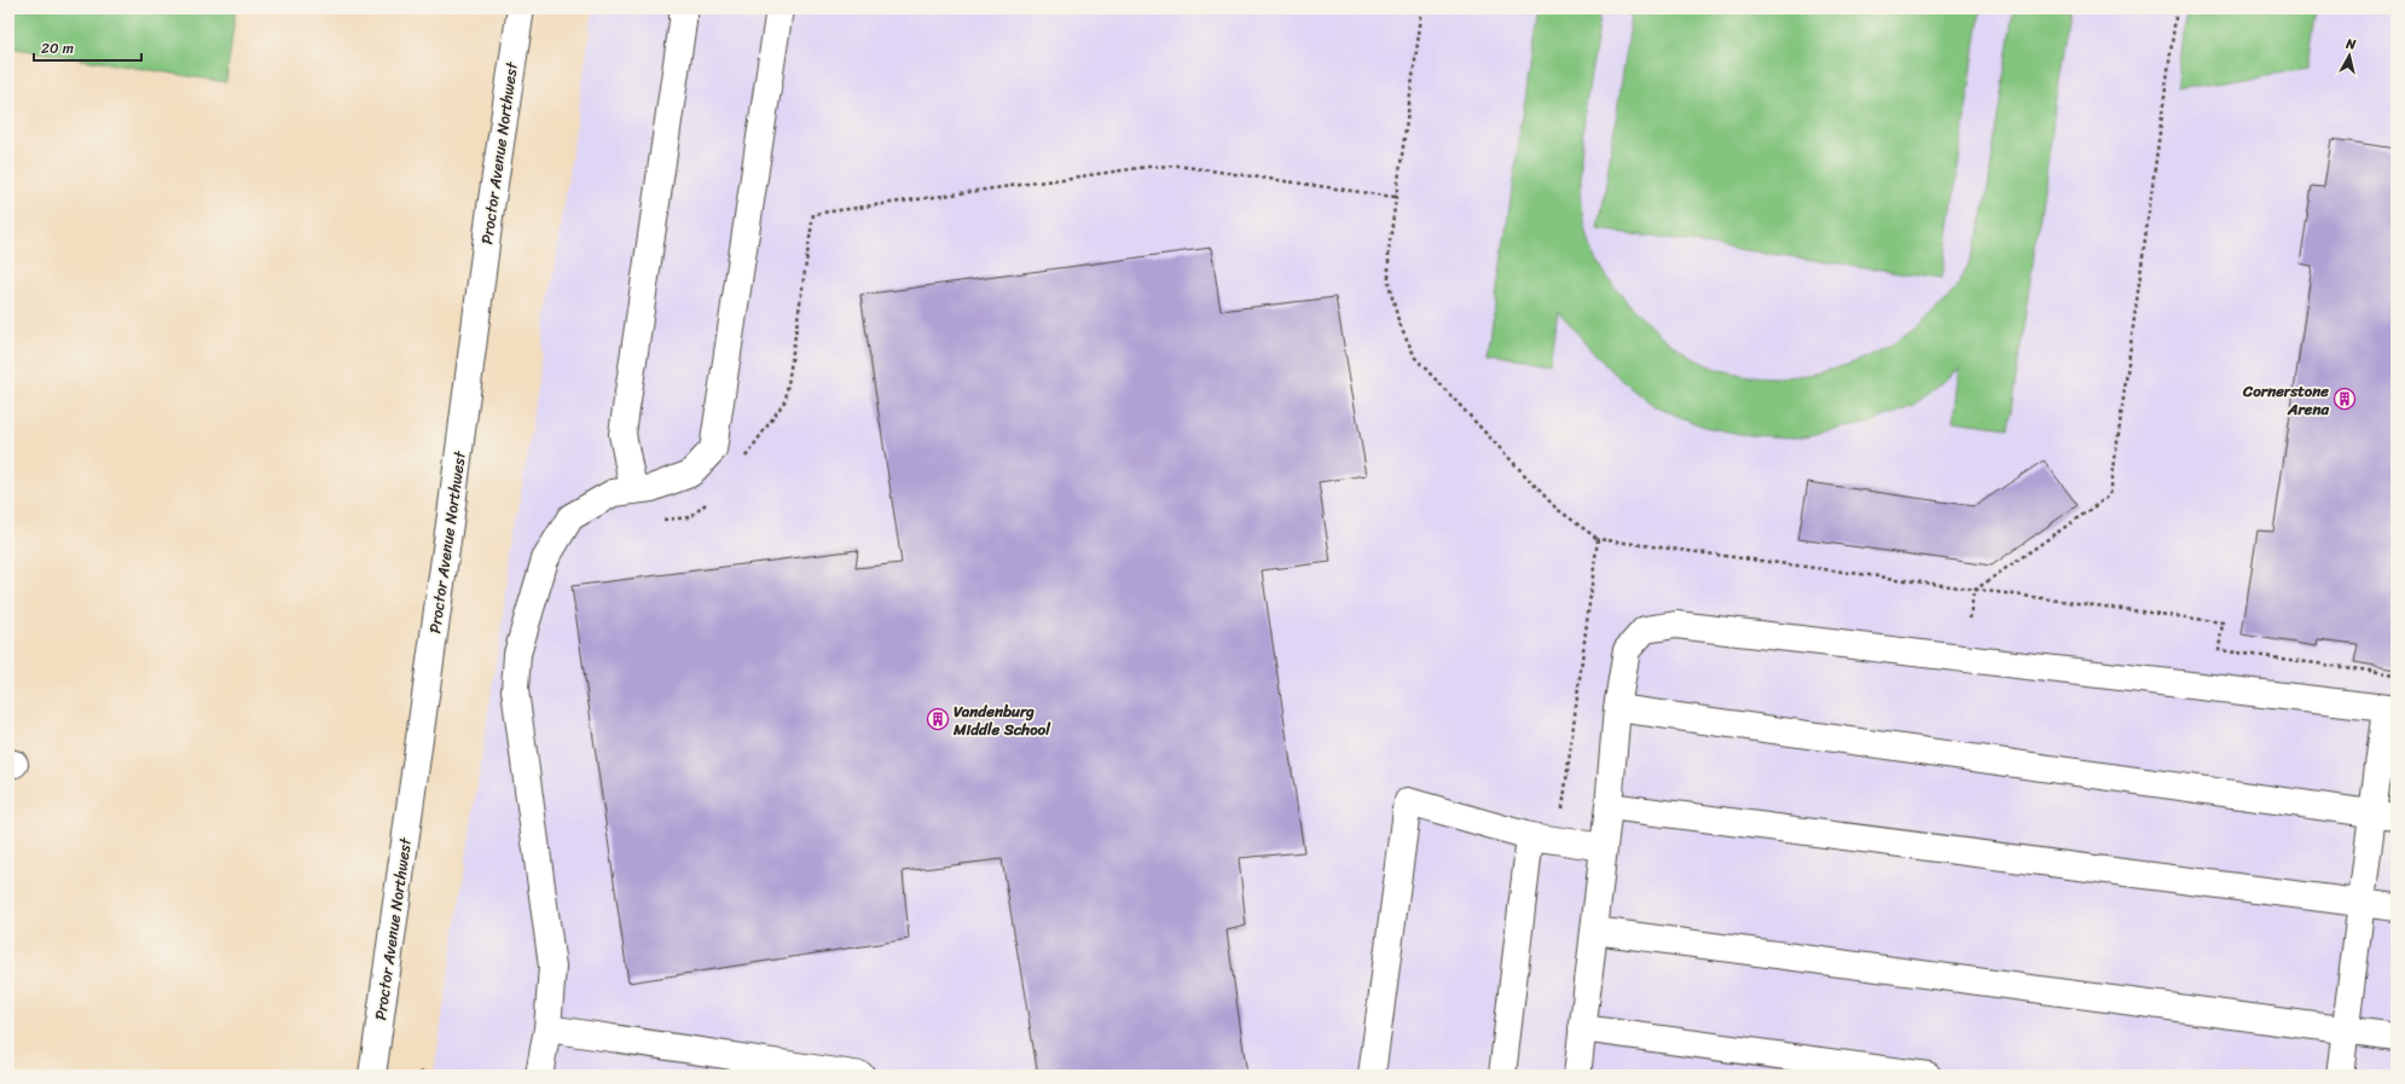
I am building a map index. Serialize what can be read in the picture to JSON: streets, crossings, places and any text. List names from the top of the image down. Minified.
{"streets":{"street":["Proctor Avenue Northwest"]},"places":{"building":["Cornerstone Arena","Vandenburg Middle School"]},"scale_bar":"20 m","north":"top"}
